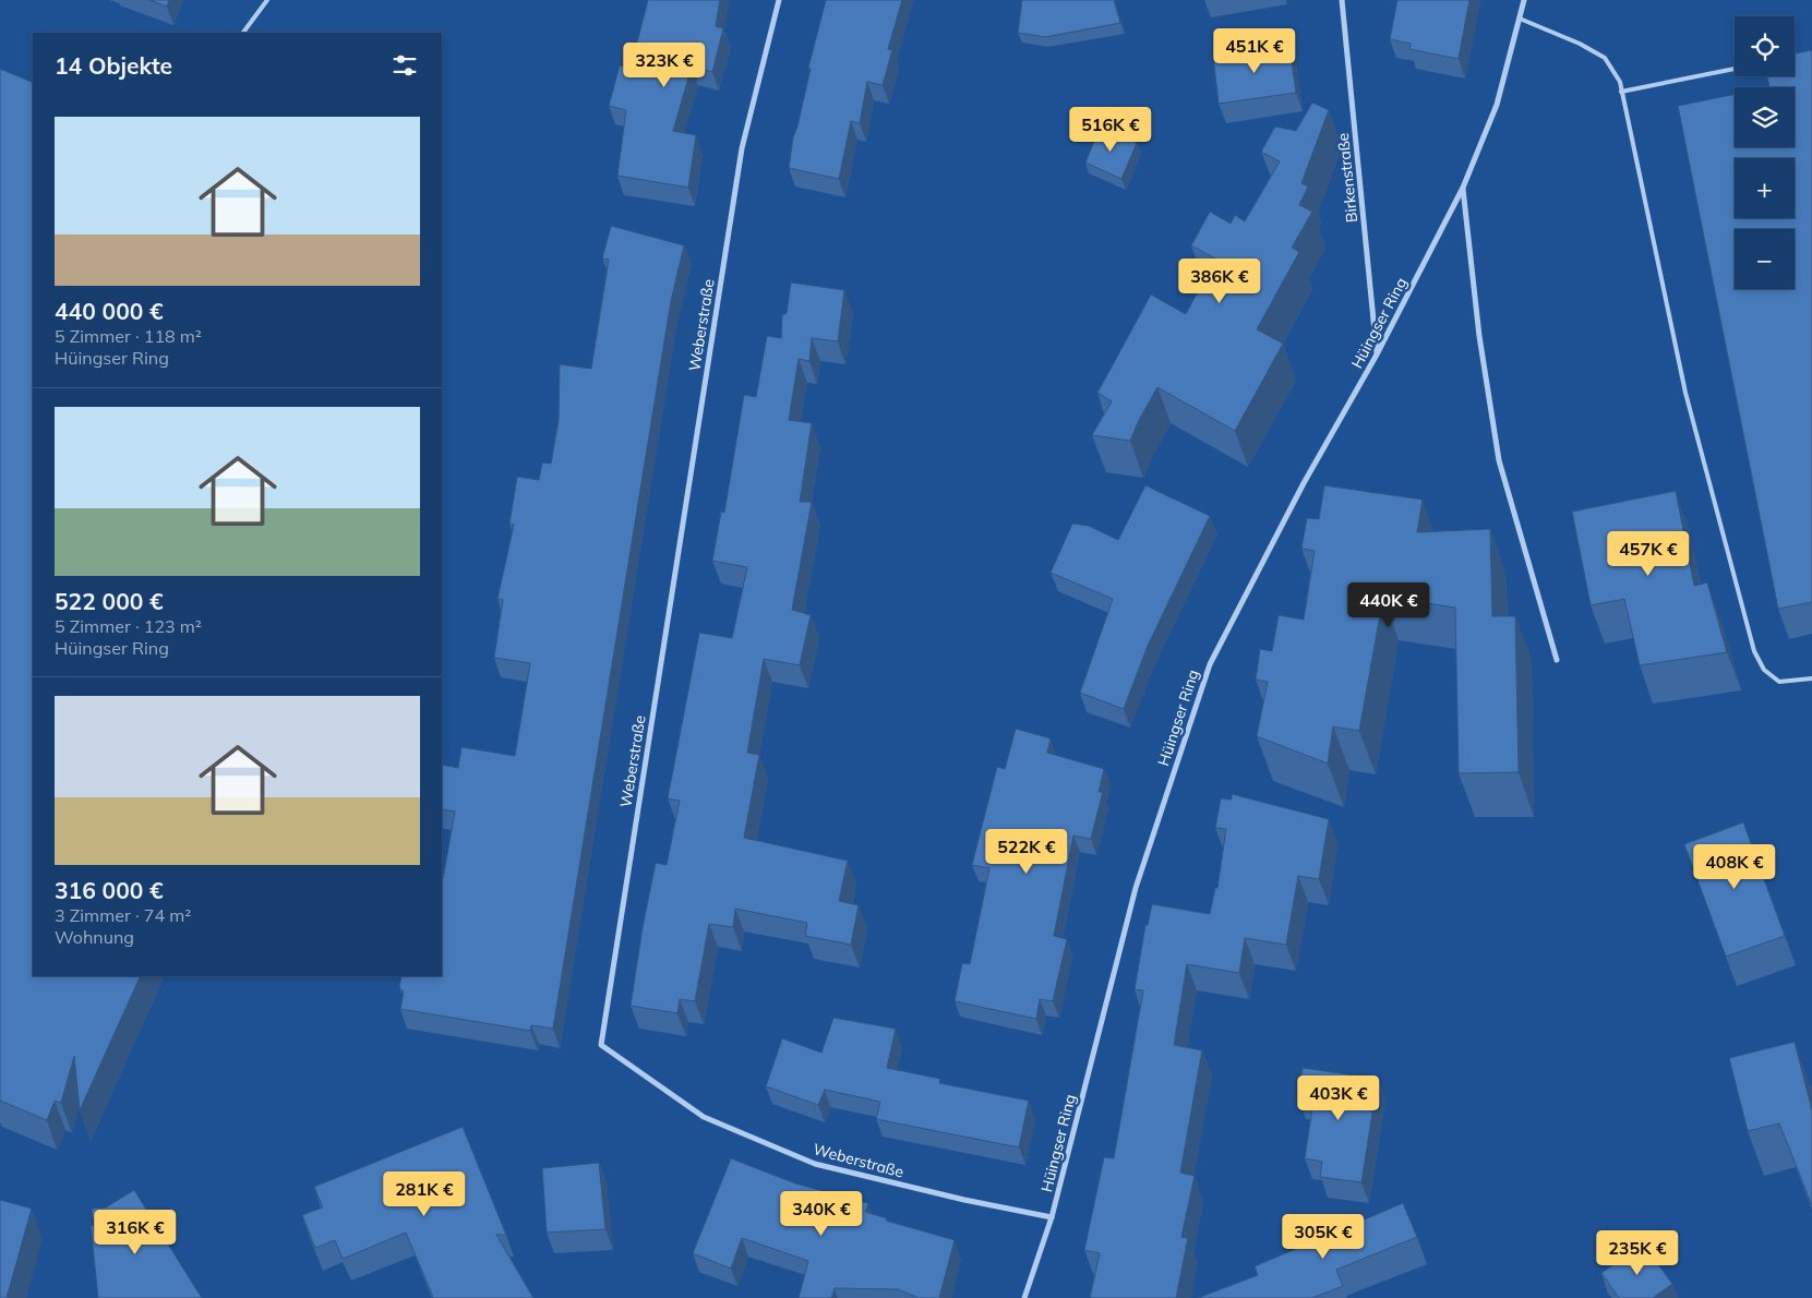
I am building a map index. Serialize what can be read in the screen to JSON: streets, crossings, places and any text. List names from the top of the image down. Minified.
{"streets":{"street":["Birkenstraße","Hüingser Ring","Weberstraße"]},"crossings":[["Birkenstraße","Hüingser Ring"],["Hüingser Ring","Weberstraße"]],"page":{"map_buttons":["+","−"],"price":["451K €","323K €","516K €","386K €","457K €","440K €","522K €","408K €","403K €","281K €","340K €","316K €","305K €","235K €"],"heading":"14 Objekte","list":[{"name":"440 000 €","note":"5 Zimmer · 118 m² · Hüingser Ring"},{"name":"522 000 €","note":"5 Zimmer · 123 m² · Hüingser Ring"},{"name":"316 000 €","note":"3 Zimmer · 74 m² · Wohnung"}]}}
